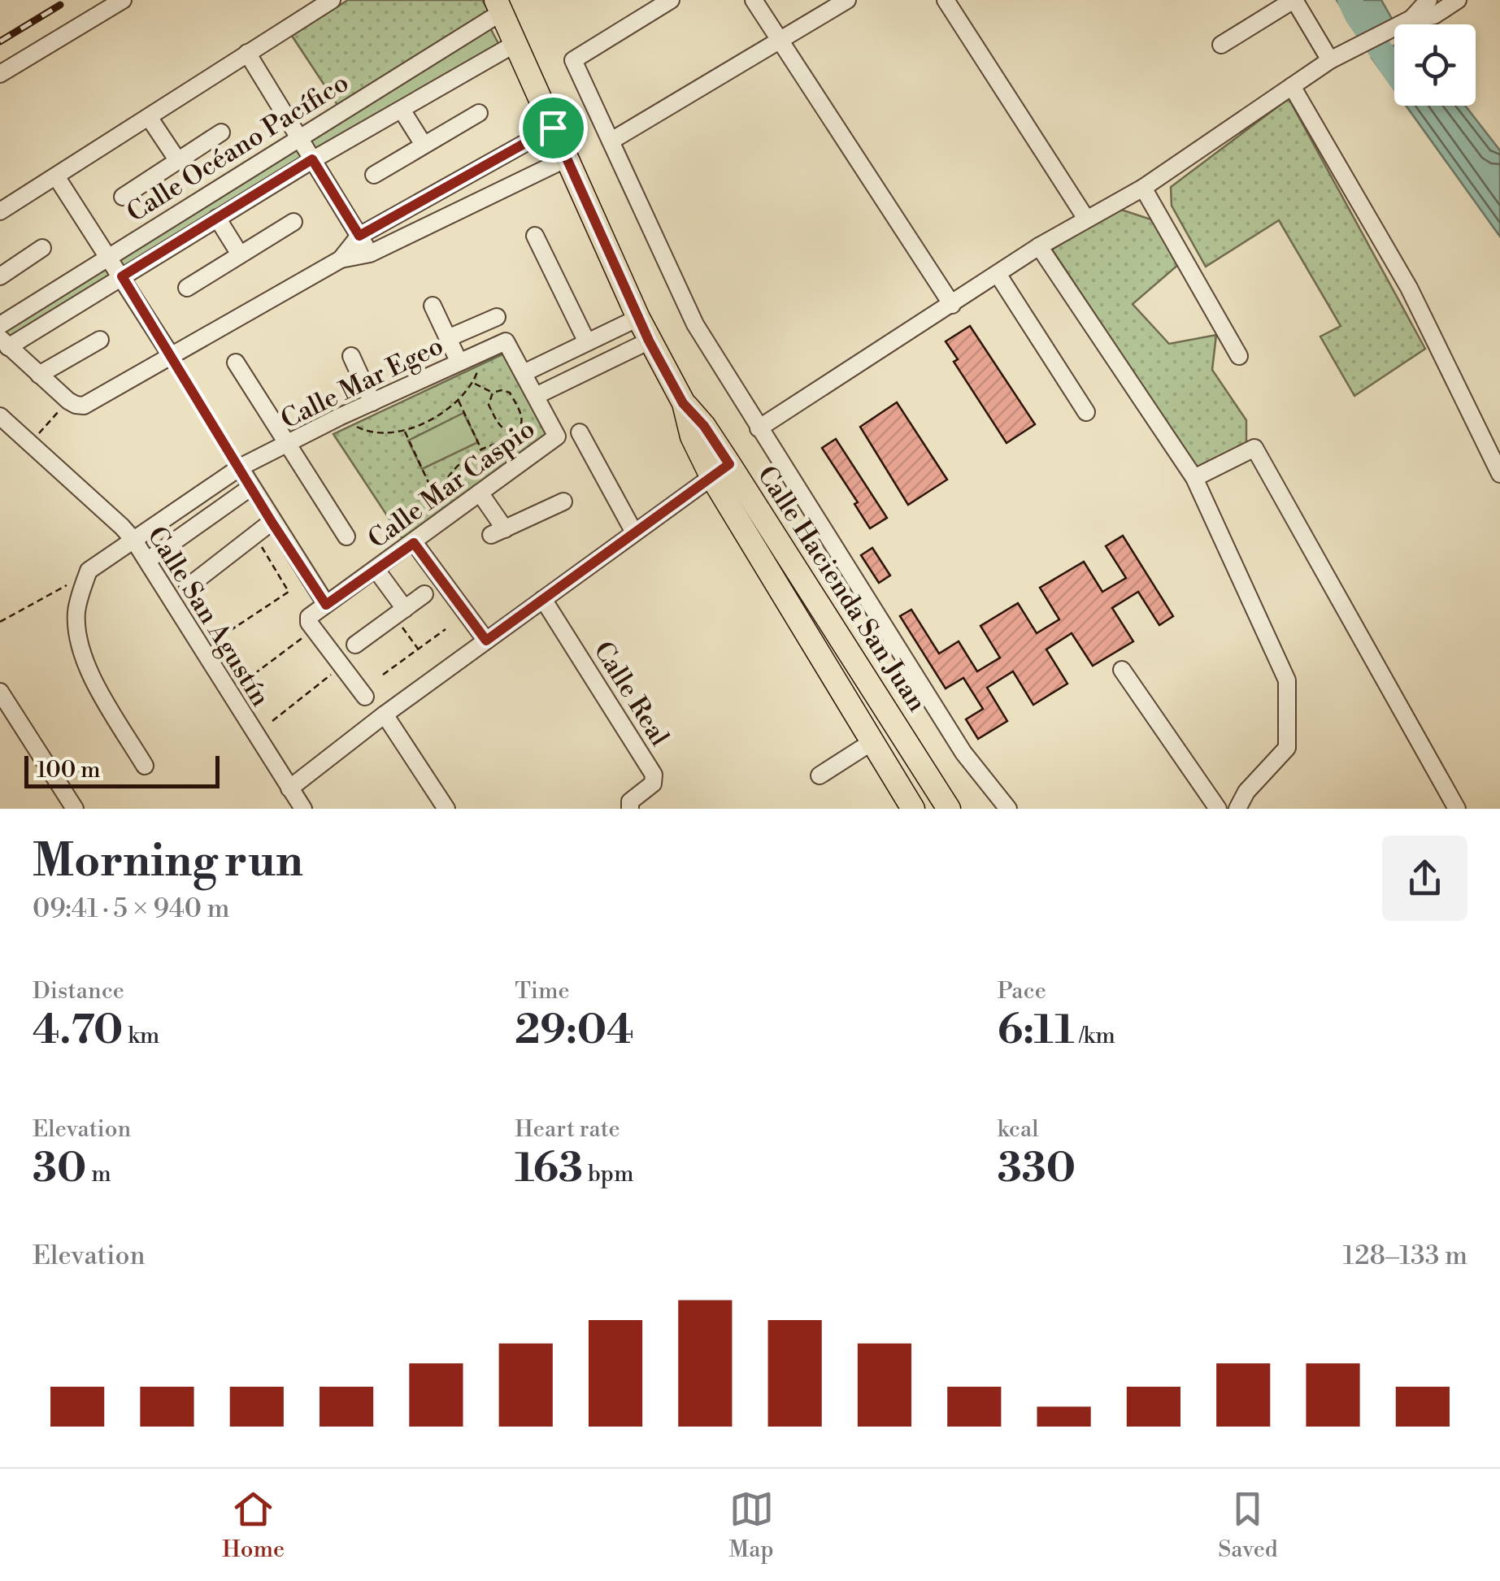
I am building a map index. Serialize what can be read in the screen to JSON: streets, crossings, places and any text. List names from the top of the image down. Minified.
{"streets":{"main road":["Calle Hacienda San Juan"],"street":["Calle Océano Pacífico","Calle Mar Egeo","Calle Mar Caspio","Calle San Agustín","Calle Real"]},"crossings":[["Calle Océano Pacífico","Calle Hacienda San Juan"],["Calle Mar Egeo","Calle Mar Caspio"],["Calle Mar Egeo","Calle San Agustín"]],"scale_bar":"100 m","page":{"scale":"100 m","heading":["Morning run","09:41 · 5 × 940 m"],"stats":[["Distance","4.70 km"],["Time","29:04"],["Pace","6:11 /km"],["Elevation","30 m"],["Heart rate","163 bpm"],["kcal","330"]],"chart":["Elevation","128–133 m"],"tabs":["Home","Map","Saved"]}}
